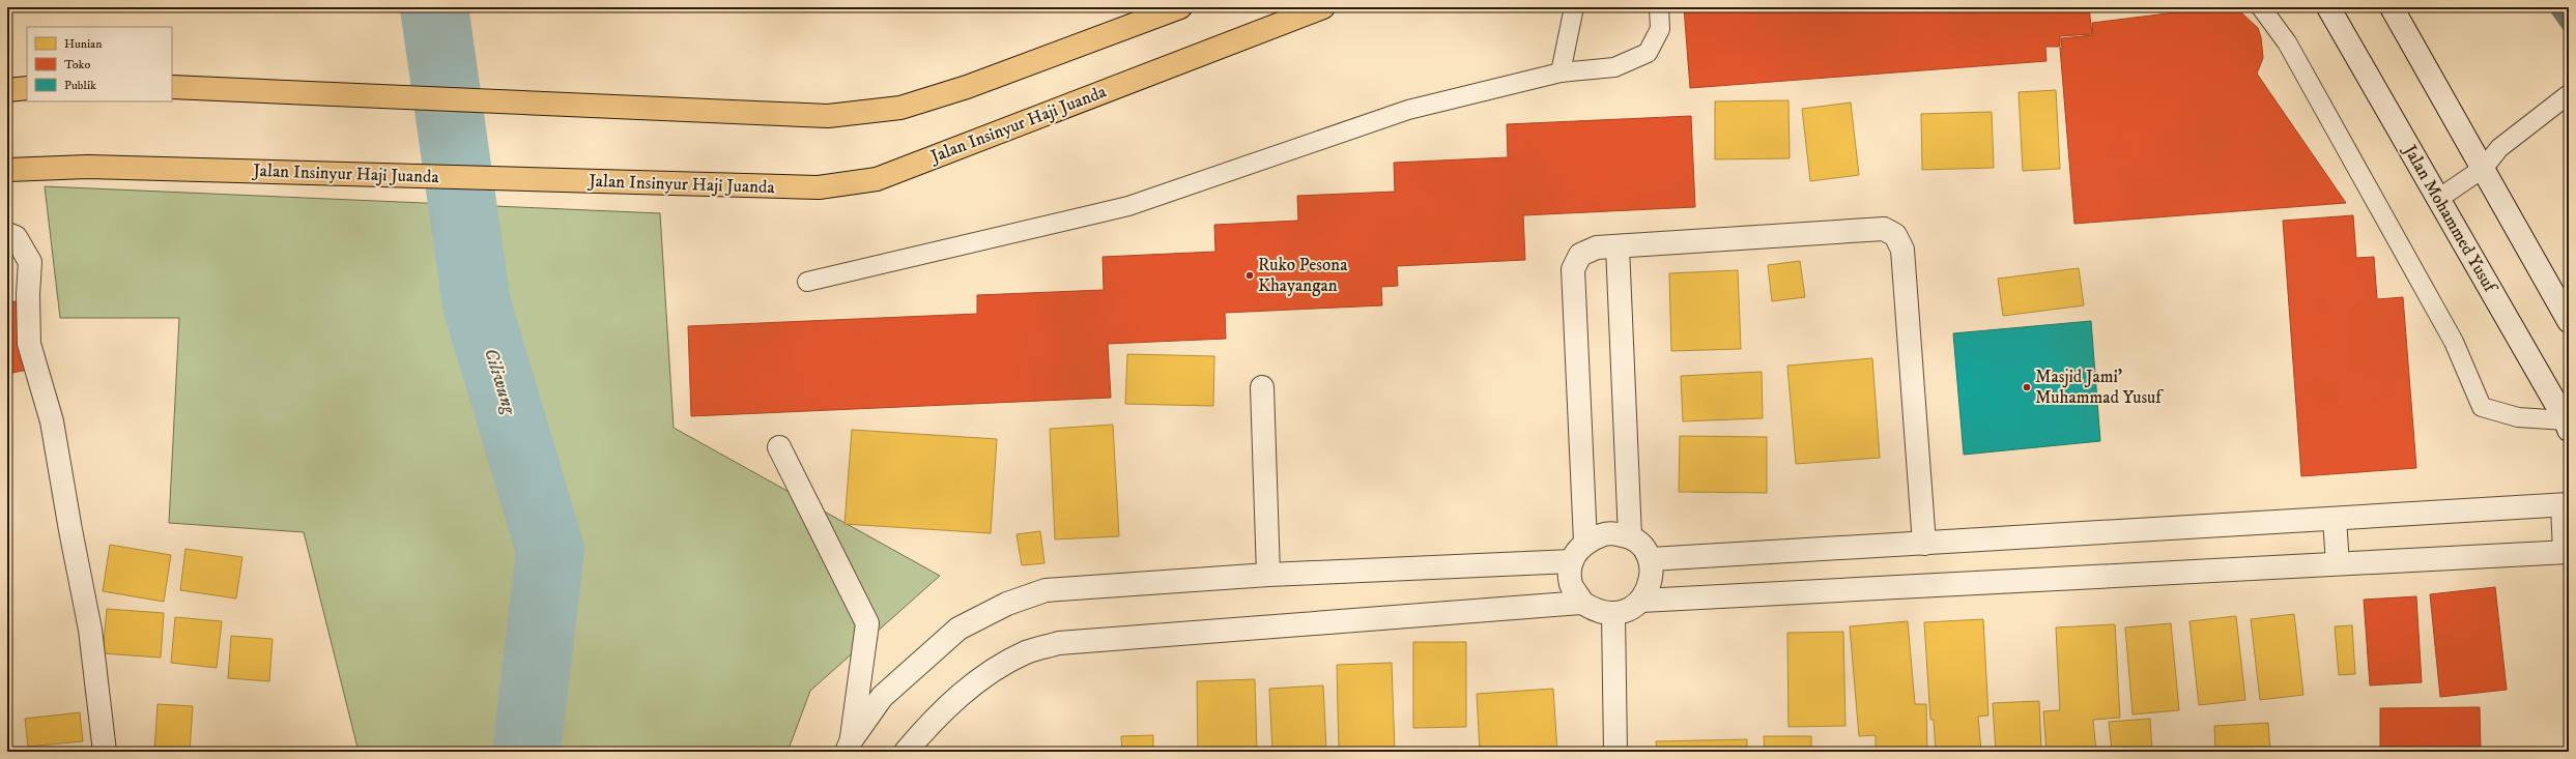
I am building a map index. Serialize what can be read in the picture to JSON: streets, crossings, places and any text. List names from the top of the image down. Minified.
{"streets":{"highway":["Jalan Insinyur Haji Juanda"],"street":["Jalan Mohammed Yusuf"]},"water":["Ciliwung"],"places":["Ruko Pesona Khayangan","Masjid Jami' Muhammad Yusuf"],"legend":["Hunian","Toko","Publik"]}
